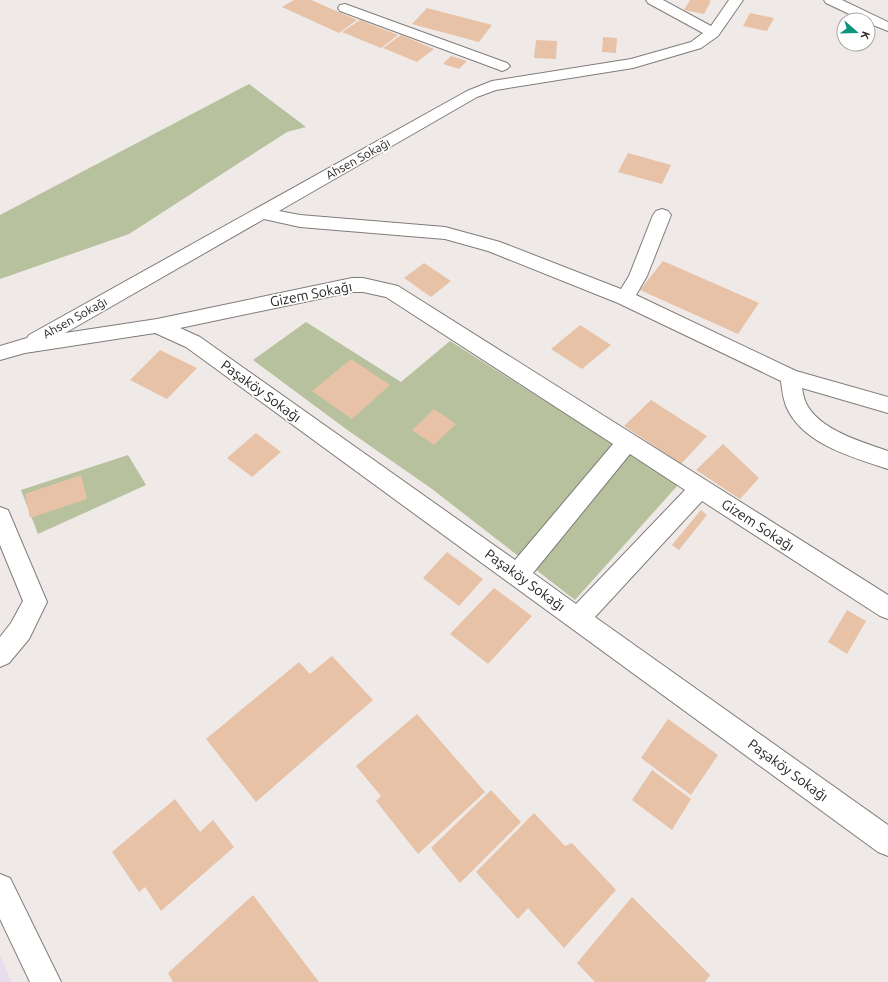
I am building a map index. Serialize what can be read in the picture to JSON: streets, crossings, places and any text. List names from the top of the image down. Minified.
{"streets":{"street":["Ahsen Sokağı","Gizem Sokağı","Paşaköy Sokağı"]},"crossings":[["Ahsen Sokağı","Gizem Sokağı"],["Gizem Sokağı","Paşaköy Sokağı"]],"north":"right"}
